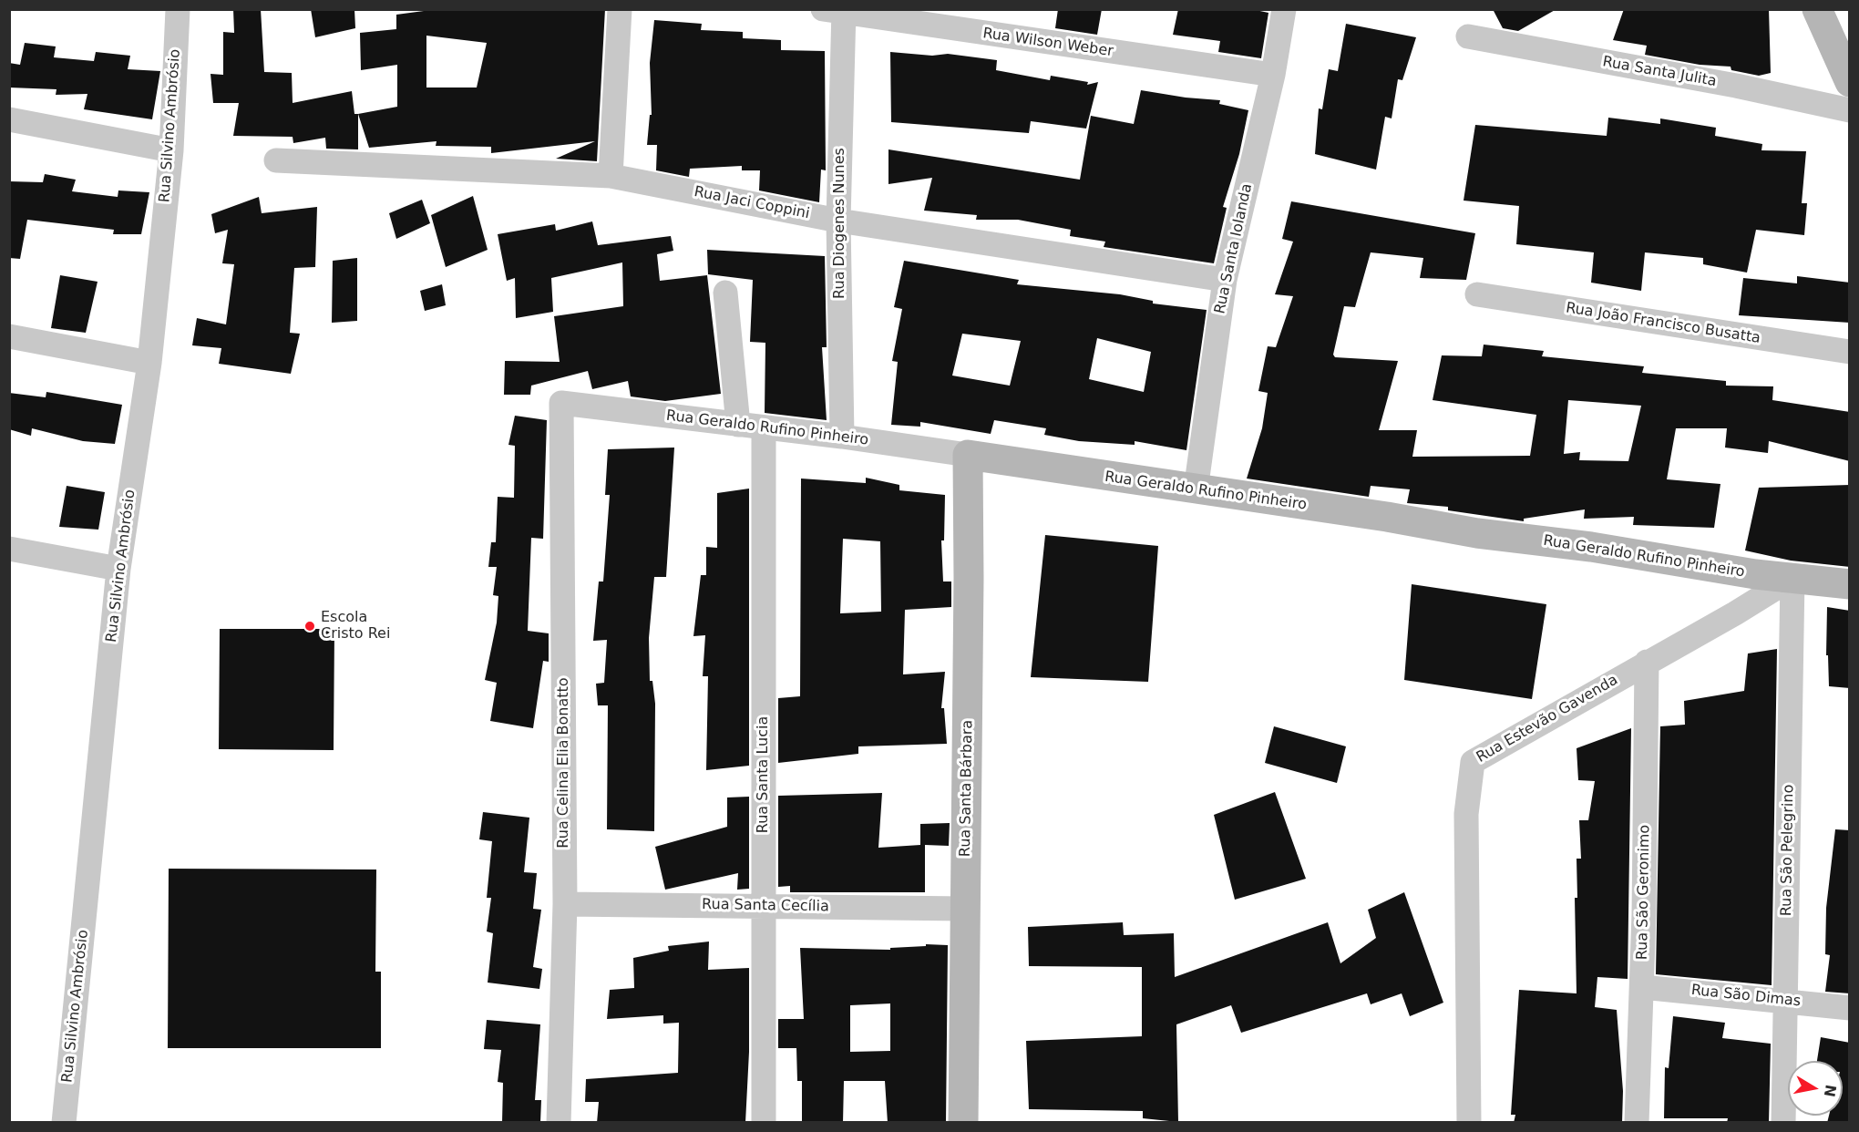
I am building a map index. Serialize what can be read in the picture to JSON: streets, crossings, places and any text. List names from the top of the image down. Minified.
{"streets":{"street":["Rua Wilson Weber","Rua Santa Julita","Rua Silvino Ambrósio","Rua Jaci Coppini","Rua Diogenes Nunes","Rua Santa Iolanda","Rua João Francisco Busatta","Rua Geraldo Rufino Pinheiro","Rua Estevão Gavenda","Rua Celina Elia Bonatto","Rua Santa Lucia","Rua Santa Bárbara","Rua São Pelegrino","Rua São Geronimo","Rua Santa Cecília","Rua São Dimas"]},"crossings":[["Rua Wilson Weber","Rua Diogenes Nunes"],["Rua Wilson Weber","Rua Santa Iolanda"],["Rua Jaci Coppini","Rua Diogenes Nunes"],["Rua Jaci Coppini","Rua Santa Iolanda"],["Rua Diogenes Nunes","Rua Geraldo Rufino Pinheiro"],["Rua Santa Iolanda","Rua Geraldo Rufino Pinheiro"],["Rua Geraldo Rufino Pinheiro","Rua Estevão Gavenda"],["Rua Geraldo Rufino Pinheiro","Rua Celina Elia Bonatto"],["Rua Geraldo Rufino Pinheiro","Rua Santa Lucia"],["Rua Geraldo Rufino Pinheiro","Rua Santa Bárbara"],["Rua Geraldo Rufino Pinheiro","Rua São Pelegrino"],["Rua Estevão Gavenda","Rua São Pelegrino"],["Rua Estevão Gavenda","Rua São Geronimo"],["Rua Celina Elia Bonatto","Rua Santa Cecília"],["Rua Santa Lucia","Rua Santa Cecília"],["Rua Santa Bárbara","Rua Santa Cecília"],["Rua São Pelegrino","Rua São Dimas"],["Rua São Geronimo","Rua São Dimas"]],"places":["Escola Cristo Rei"],"north":"right"}
